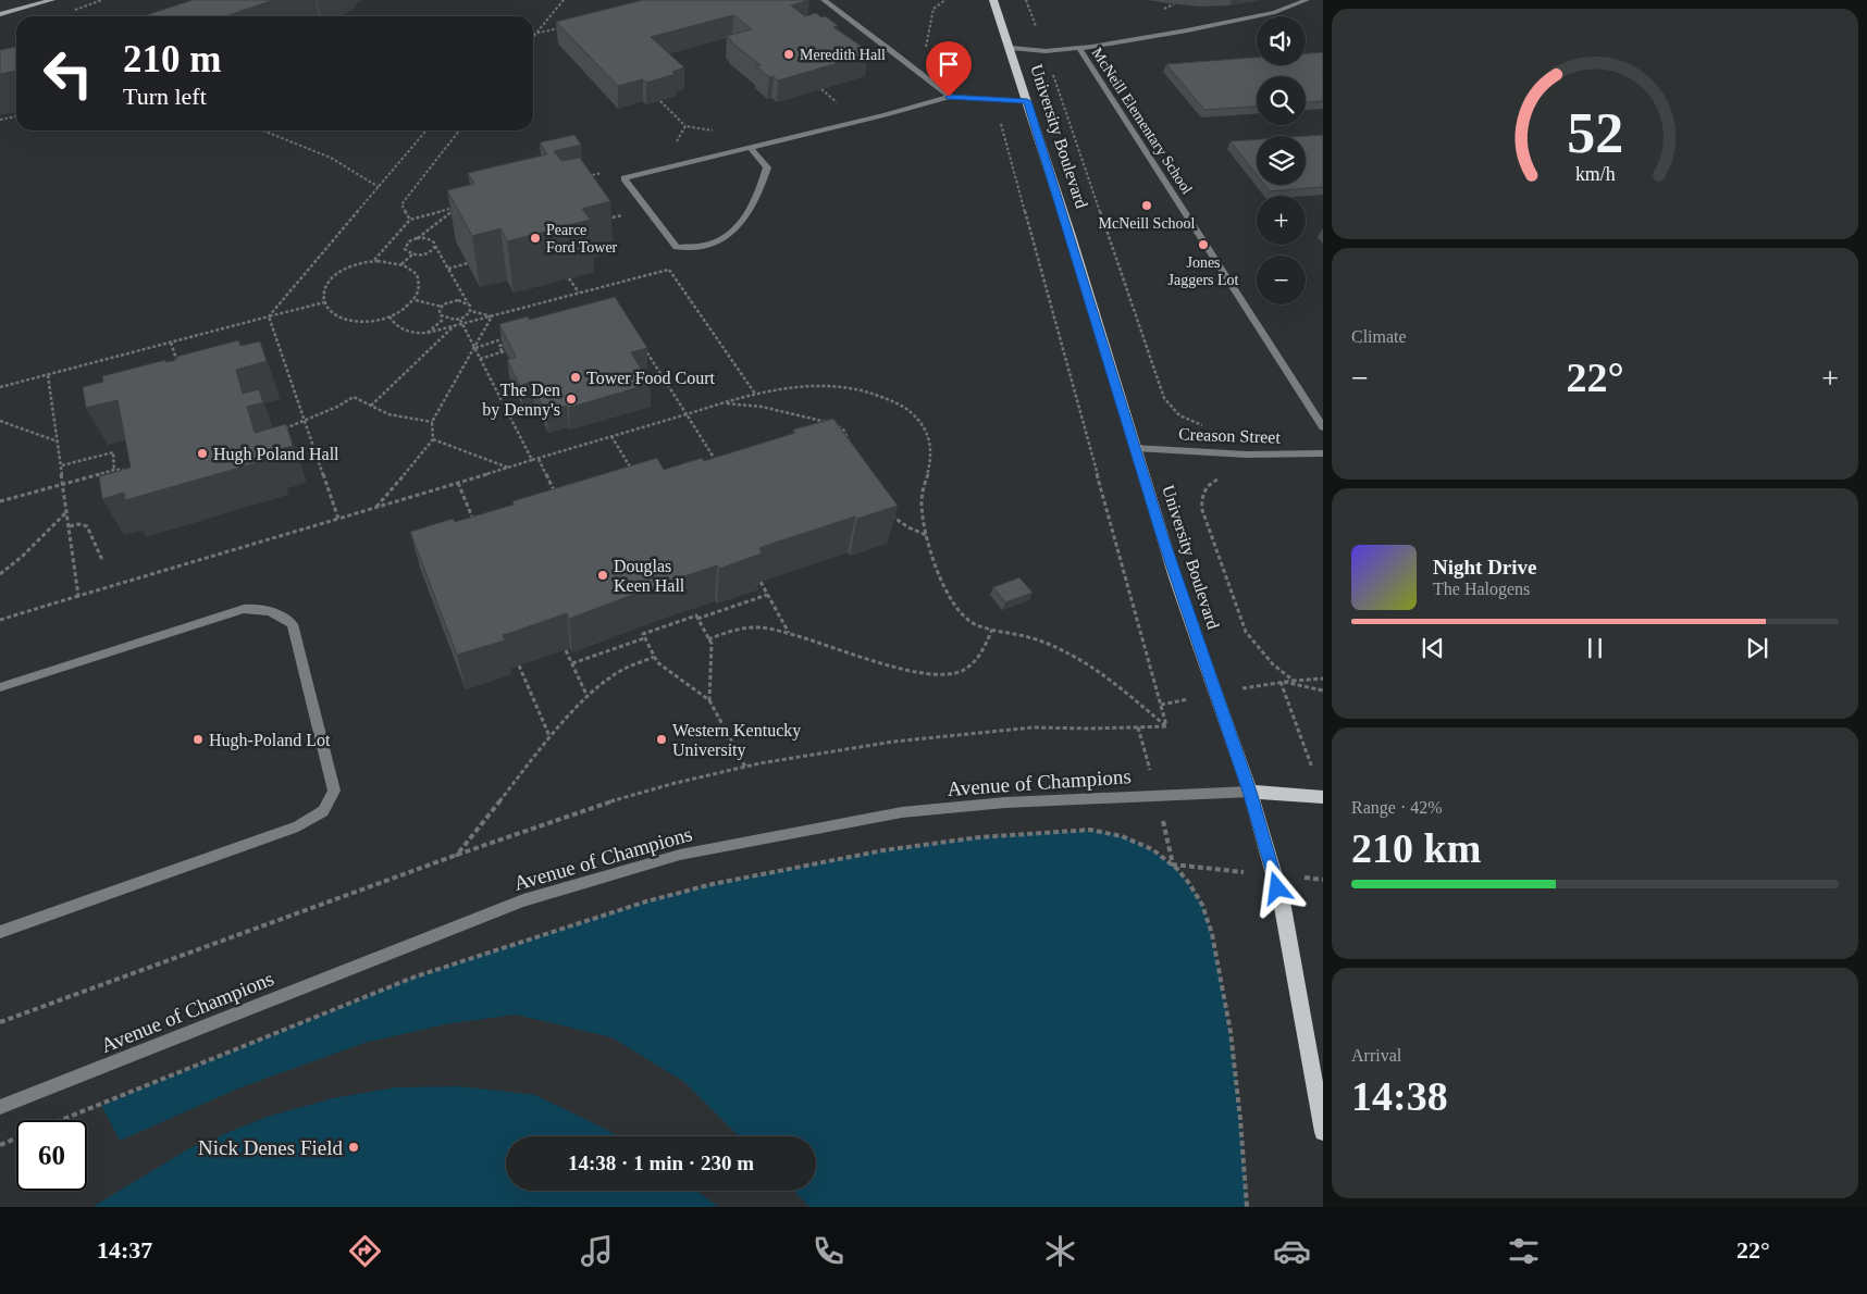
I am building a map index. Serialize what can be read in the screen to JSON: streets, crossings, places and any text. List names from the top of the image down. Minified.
{"streets":{"main road":["University Boulevard"],"street":["McNeill Elementary School","Creason Street","Avenue of Champions"]},"crossings":[["University Boulevard","Creason Street"],["University Boulevard","Avenue of Champions"]],"places":["Meredith Hall","McNeill School","Pearce Ford Tower","Jones Jaggers Lot","Tower Food Court","The Den by Denny's","Hugh Poland Hall","Douglas Keen Hall","Hugh-Poland Lot","Western Kentucky University","Nick Denes Field"],"page":{"map_buttons":["+","−"],"turn":["210 m","Turn left"],"tile":["Climate",["Range · 42%","210 km"],["Arrival","14:38"]],"heat":["−","22°","+"],"song":["Night Drive","The Halogens"],"limit":"60","trip":"14:38 · 1 min · 230 m","tabs":["14:37","22°"],"gauge":["52","km/h"]}}
